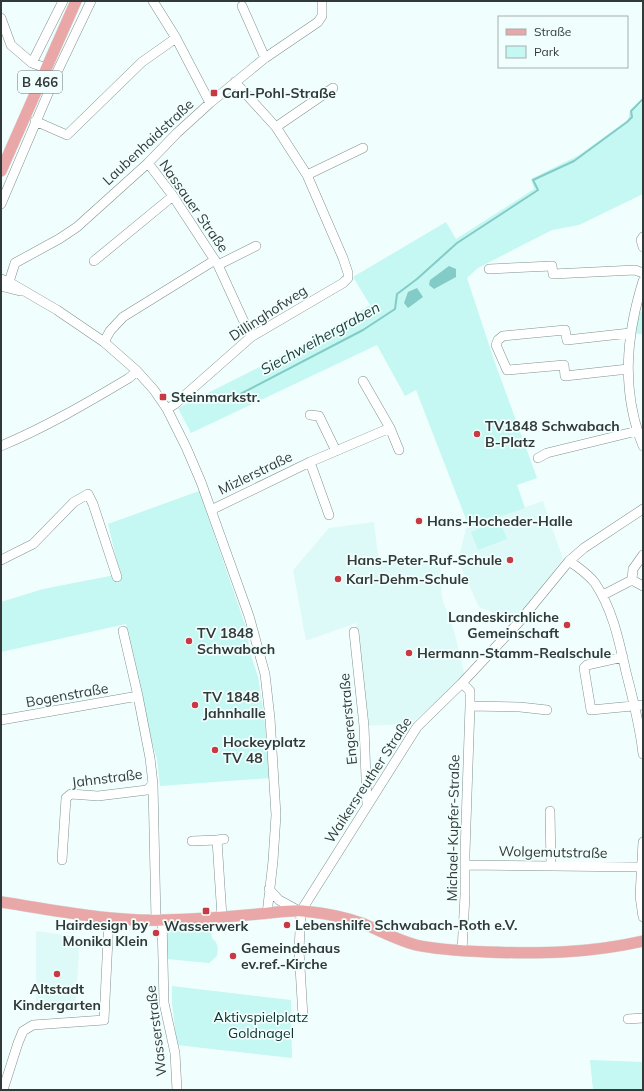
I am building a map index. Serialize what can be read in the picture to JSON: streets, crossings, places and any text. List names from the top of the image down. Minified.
{"streets":{"main road":["B 466"],"street":["Laubenhaidstraße","Nassauer Straße","Dillinghofweg","Mizlerstraße","Bogenstraße","Engererstraße","Jahnstraße","Waikersreuther Straße","Michael-Kupfer-Straße","Wolgemutstraße","Wasserstraße"]},"crossings":[["Laubenhaidstraße","Nassauer Straße"],["Nassauer Straße","Dillinghofweg"],["Bogenstraße","Jahnstraße"],["Engererstraße","Waikersreuther Straße"],["Jahnstraße","Wasserstraße"],["Waikersreuther Straße","Michael-Kupfer-Straße"],["Michael-Kupfer-Straße","Wolgemutstraße"]],"water":["Siechweihergraben"],"parks":["Aktivspielplatz Goldnagel"],"places":{"transit":["Carl-Pohl-Straße","Steinmarkstr.","Wasserwerk"],"other":["TV1848 Schwabach B-Platz","Hans-Hocheder-Halle","Hans-Peter-Ruf-Schule","Karl-Dehm-Schule","Landeskirchliche Gemeinschaft","TV 1848 Schwabach","Hermann-Stamm-Realschule","TV 1848 Jahnhalle","Hockeyplatz TV 48","Lebenshilfe Schwabach-Roth e.V.","Hairdesign by Monika Klein","Gemeindehaus ev.ref.-Kirche","Altstadt Kindergarten"]},"legend":["Straße","Park"]}
